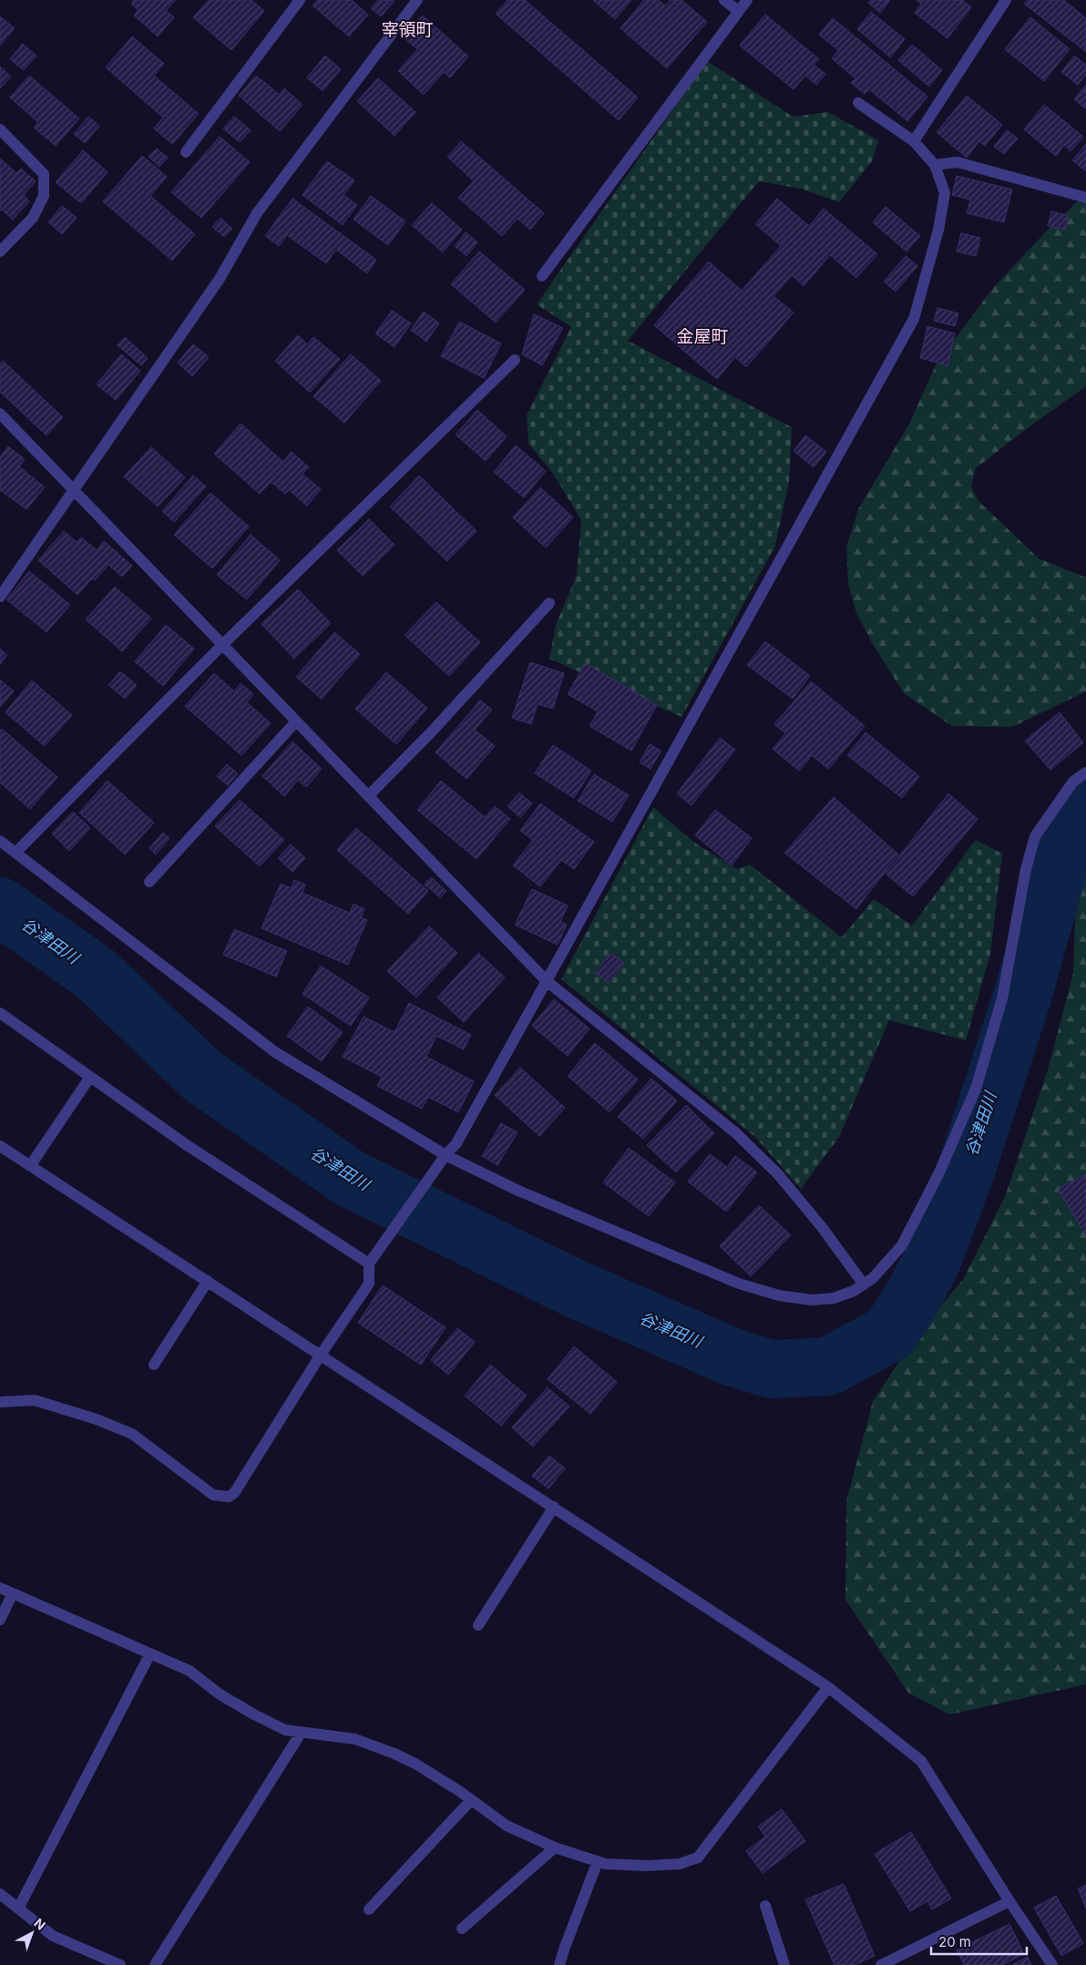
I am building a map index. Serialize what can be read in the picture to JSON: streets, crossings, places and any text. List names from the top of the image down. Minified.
{"districts":["宰領町","金屋町"],"water":["谷津田川"],"scale_bar":"20 m","north":"top right"}
